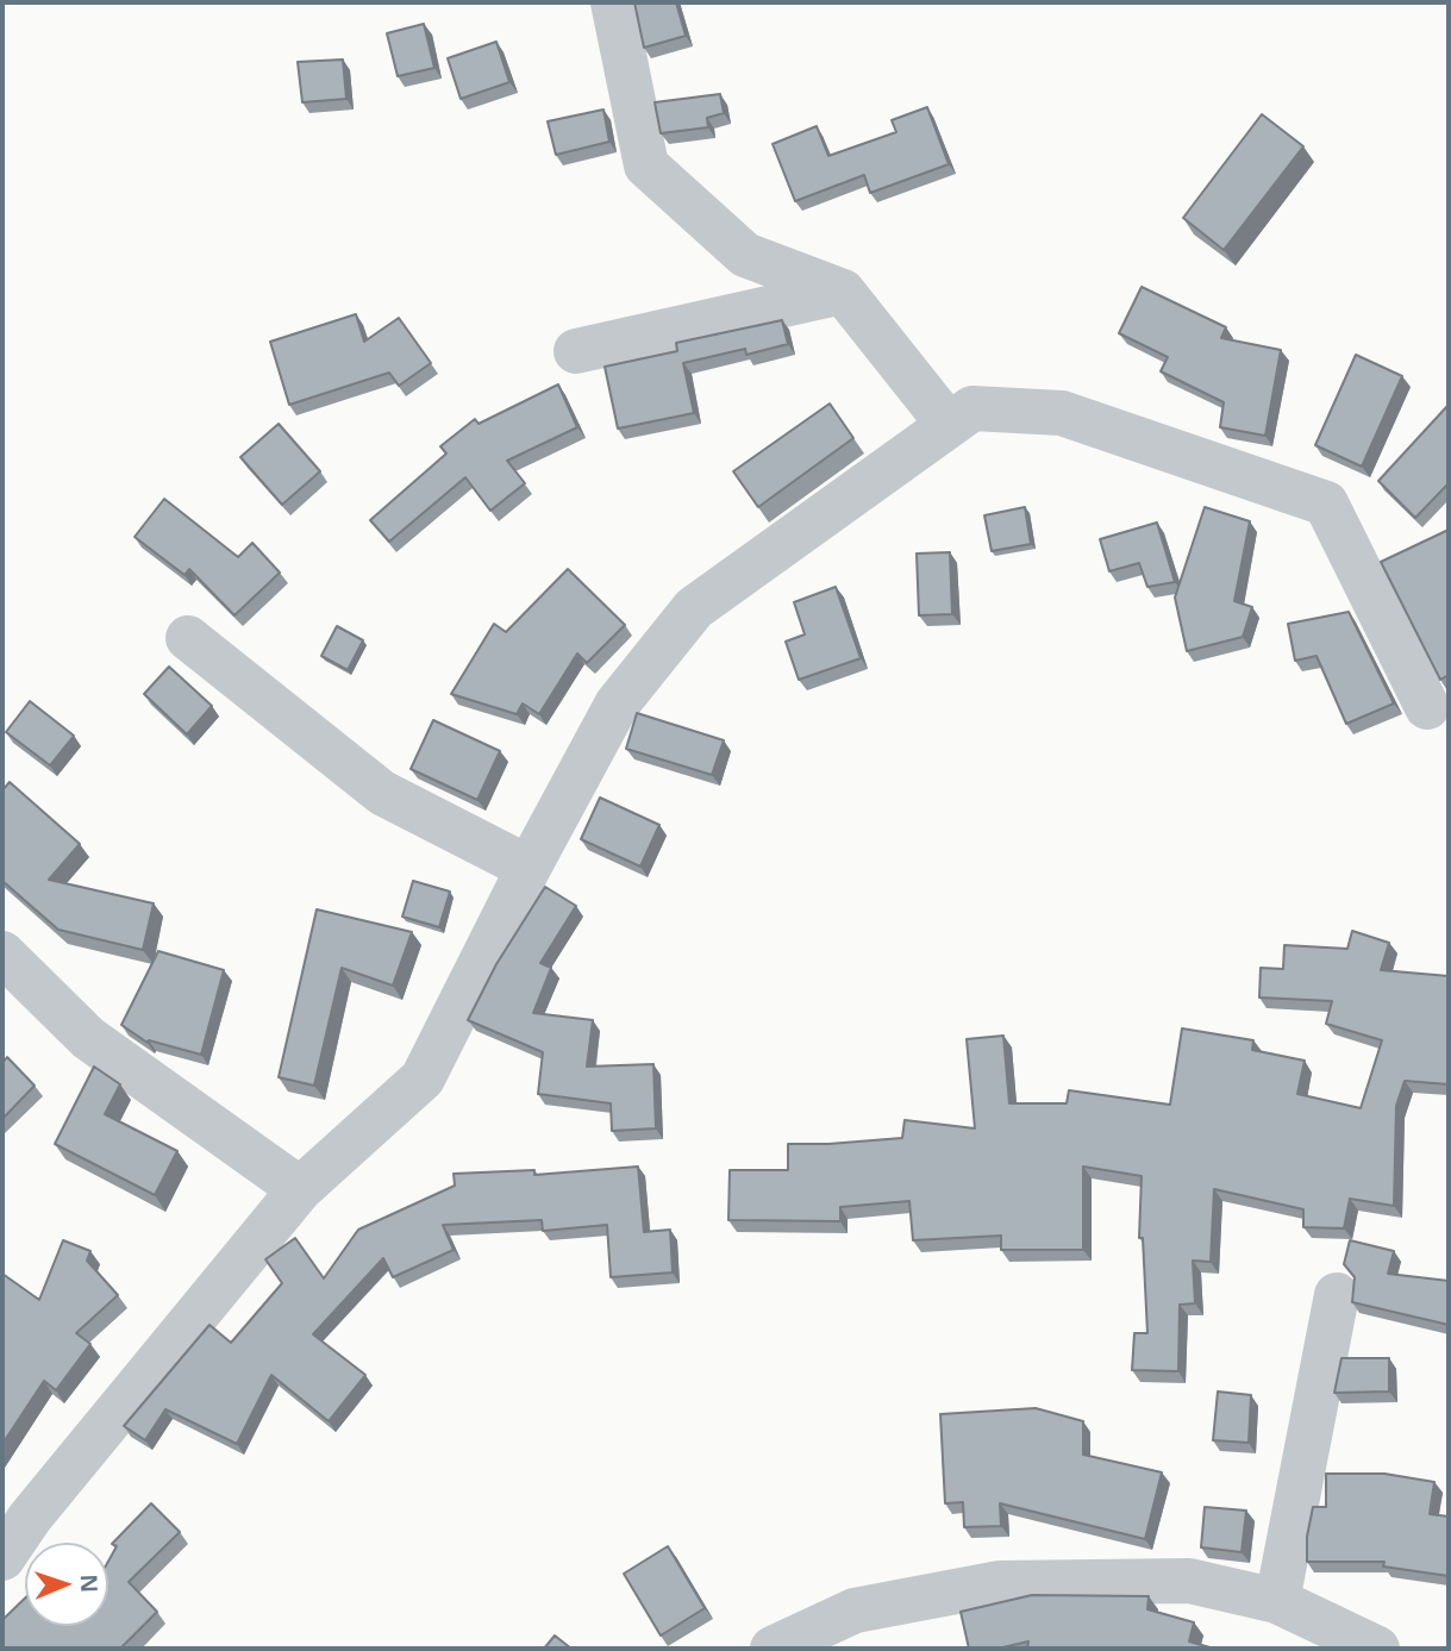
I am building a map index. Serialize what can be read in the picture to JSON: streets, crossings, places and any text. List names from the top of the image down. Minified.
{"north":"right"}
